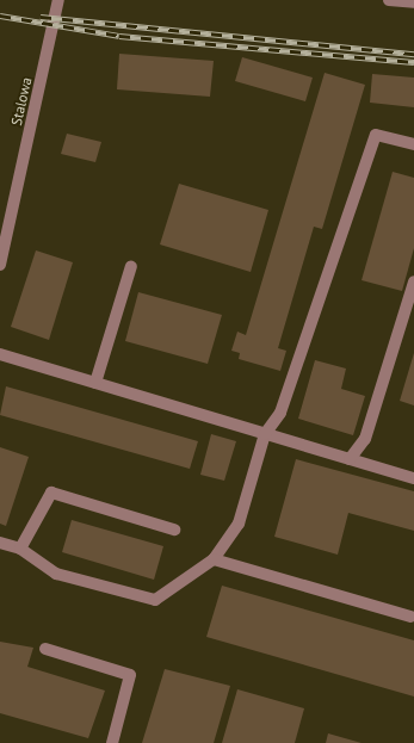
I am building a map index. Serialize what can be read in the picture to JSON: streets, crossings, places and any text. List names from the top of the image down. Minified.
{"streets":{"street":["Stalowa"]}}
